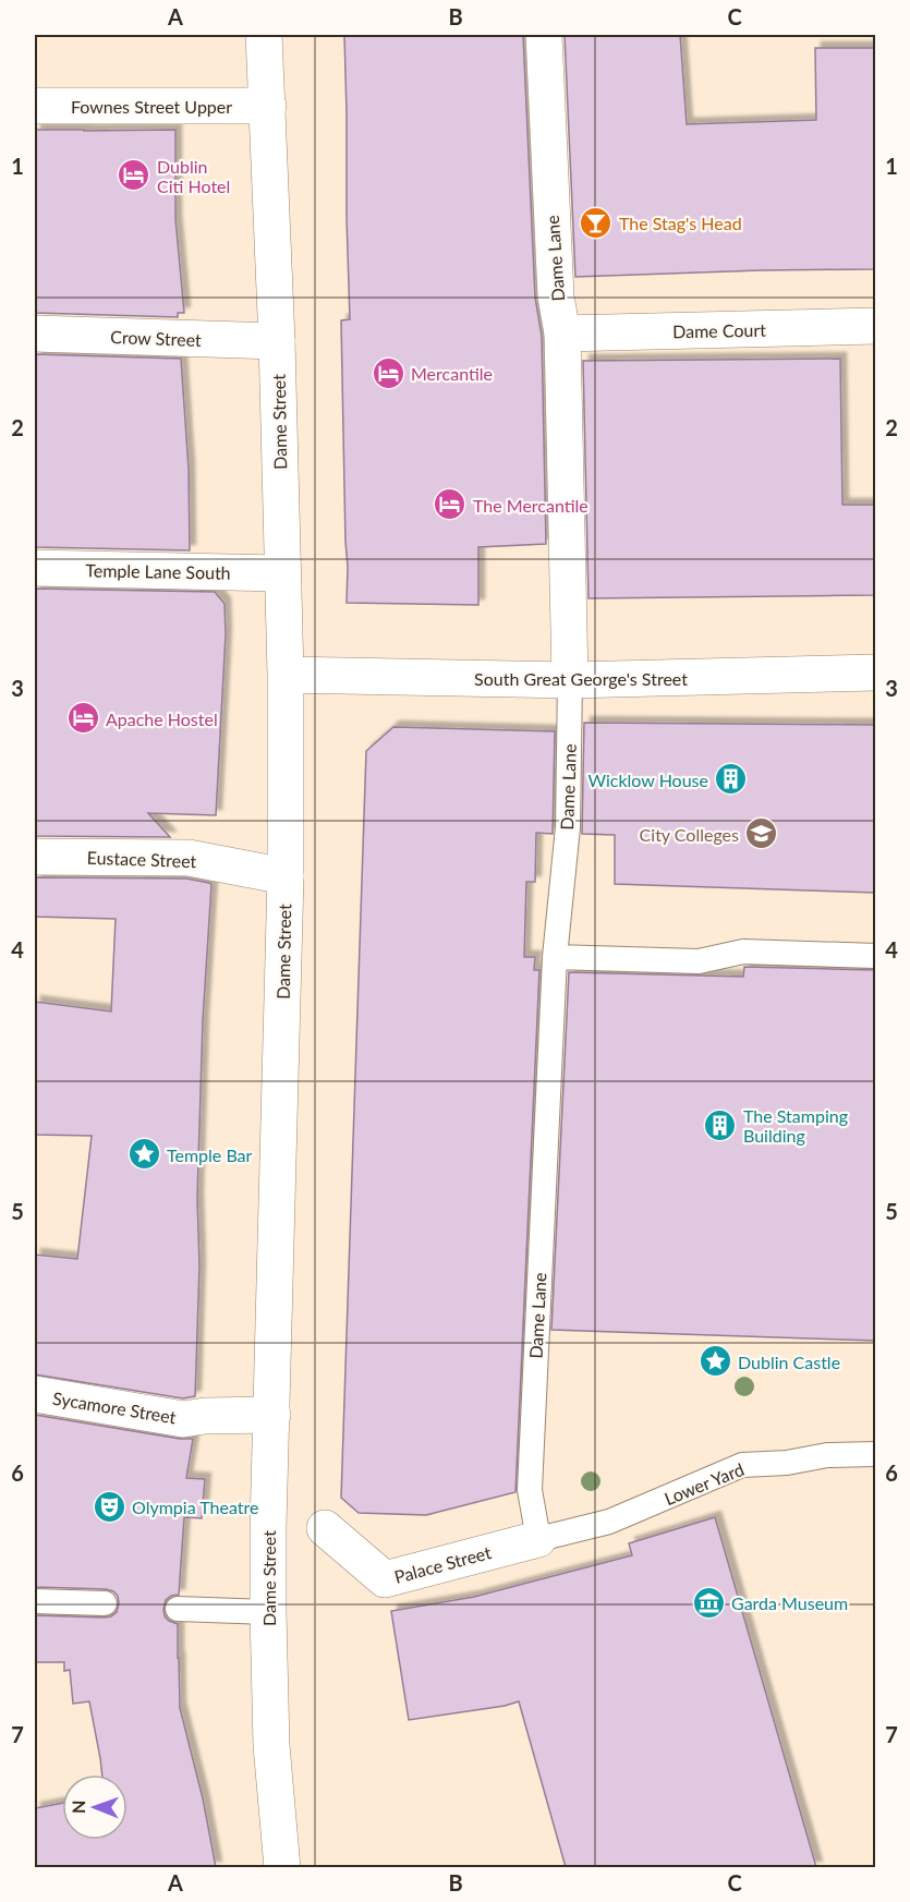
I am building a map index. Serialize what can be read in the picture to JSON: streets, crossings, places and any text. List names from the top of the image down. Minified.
{"streets":{"main road":["Fownes Street Upper","Dame Lane","Dame Court","Crow Street","Dame Street","Temple Lane South","South Great George's Street","Eustace Street","Sycamore Street","Palace Street"],"lane":["Lower Yard"]},"crossings":[["Fownes Street Upper","Dame Street"],["Dame Lane","Dame Court"],["Dame Lane","South Great George's Street"],["Dame Lane","Lower Yard"],["Dame Lane","Palace Street"],["Crow Street","Dame Street"],["Dame Street","Temple Lane South"],["Dame Street","South Great George's Street"],["Dame Street","Eustace Street"],["Dame Street","Sycamore Street"],["Lower Yard","Palace Street"]],"places":{"hotel":["Dublin Citi Hotel","Mercantile","The Mercantile","Apache Hostel"],"bar":["The Stag's Head"],"building":["Wicklow House","The Stamping Building"],"school or university":["City Colleges"],"place":["Temple Bar","Dublin Castle"],"theatre":["Olympia Theatre"],"museum":["Garda Museum"]},"north":"left","grid":{"columns":["A","B","C"],"rows":["1","2","3","4","5","6","7"]}}
